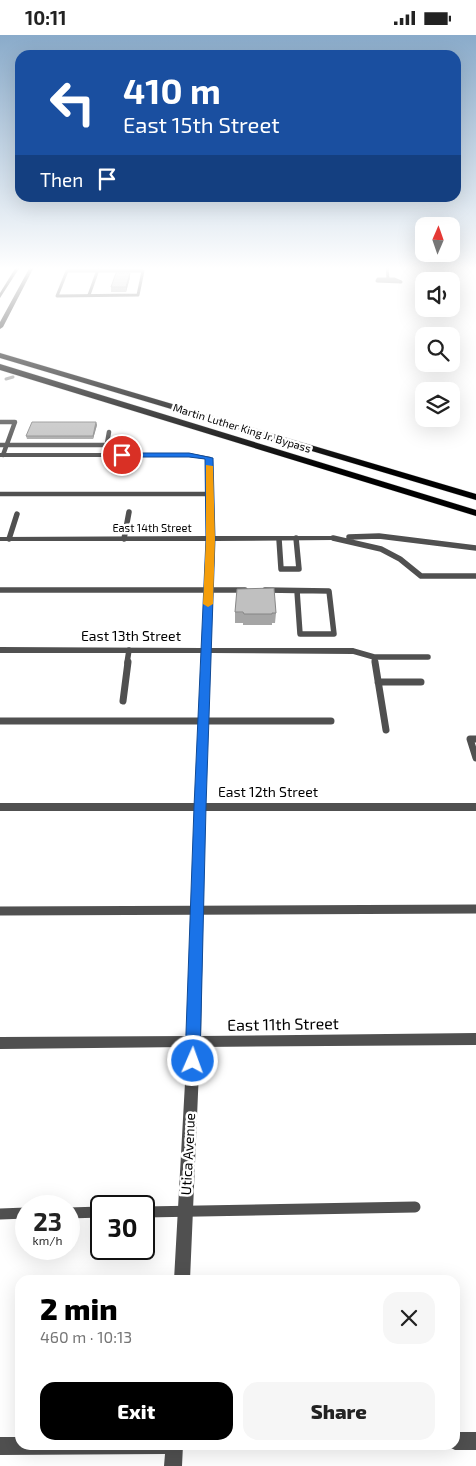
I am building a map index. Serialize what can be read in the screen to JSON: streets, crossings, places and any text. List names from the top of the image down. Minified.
{"streets":{"highway":["Martin Luther King Jr. Bypass"],"street":["East 14th Street","East 13th Street","East 12th Street","East 11th Street","Utica Avenue"]},"crossings":[["East 14th Street","Utica Avenue"],["East 13th Street","Utica Avenue"],["East 12th Street","Utica Avenue"],["East 11th Street","Utica Avenue"]],"north":"top","page":{"status":"10:11","turn":["410 m","East 15th Street"],"then":"Then","speed":"23 km/h","limit":"30","heading":["2 min","460 m · 10:13"],"buttons":["Exit","Share"]}}
